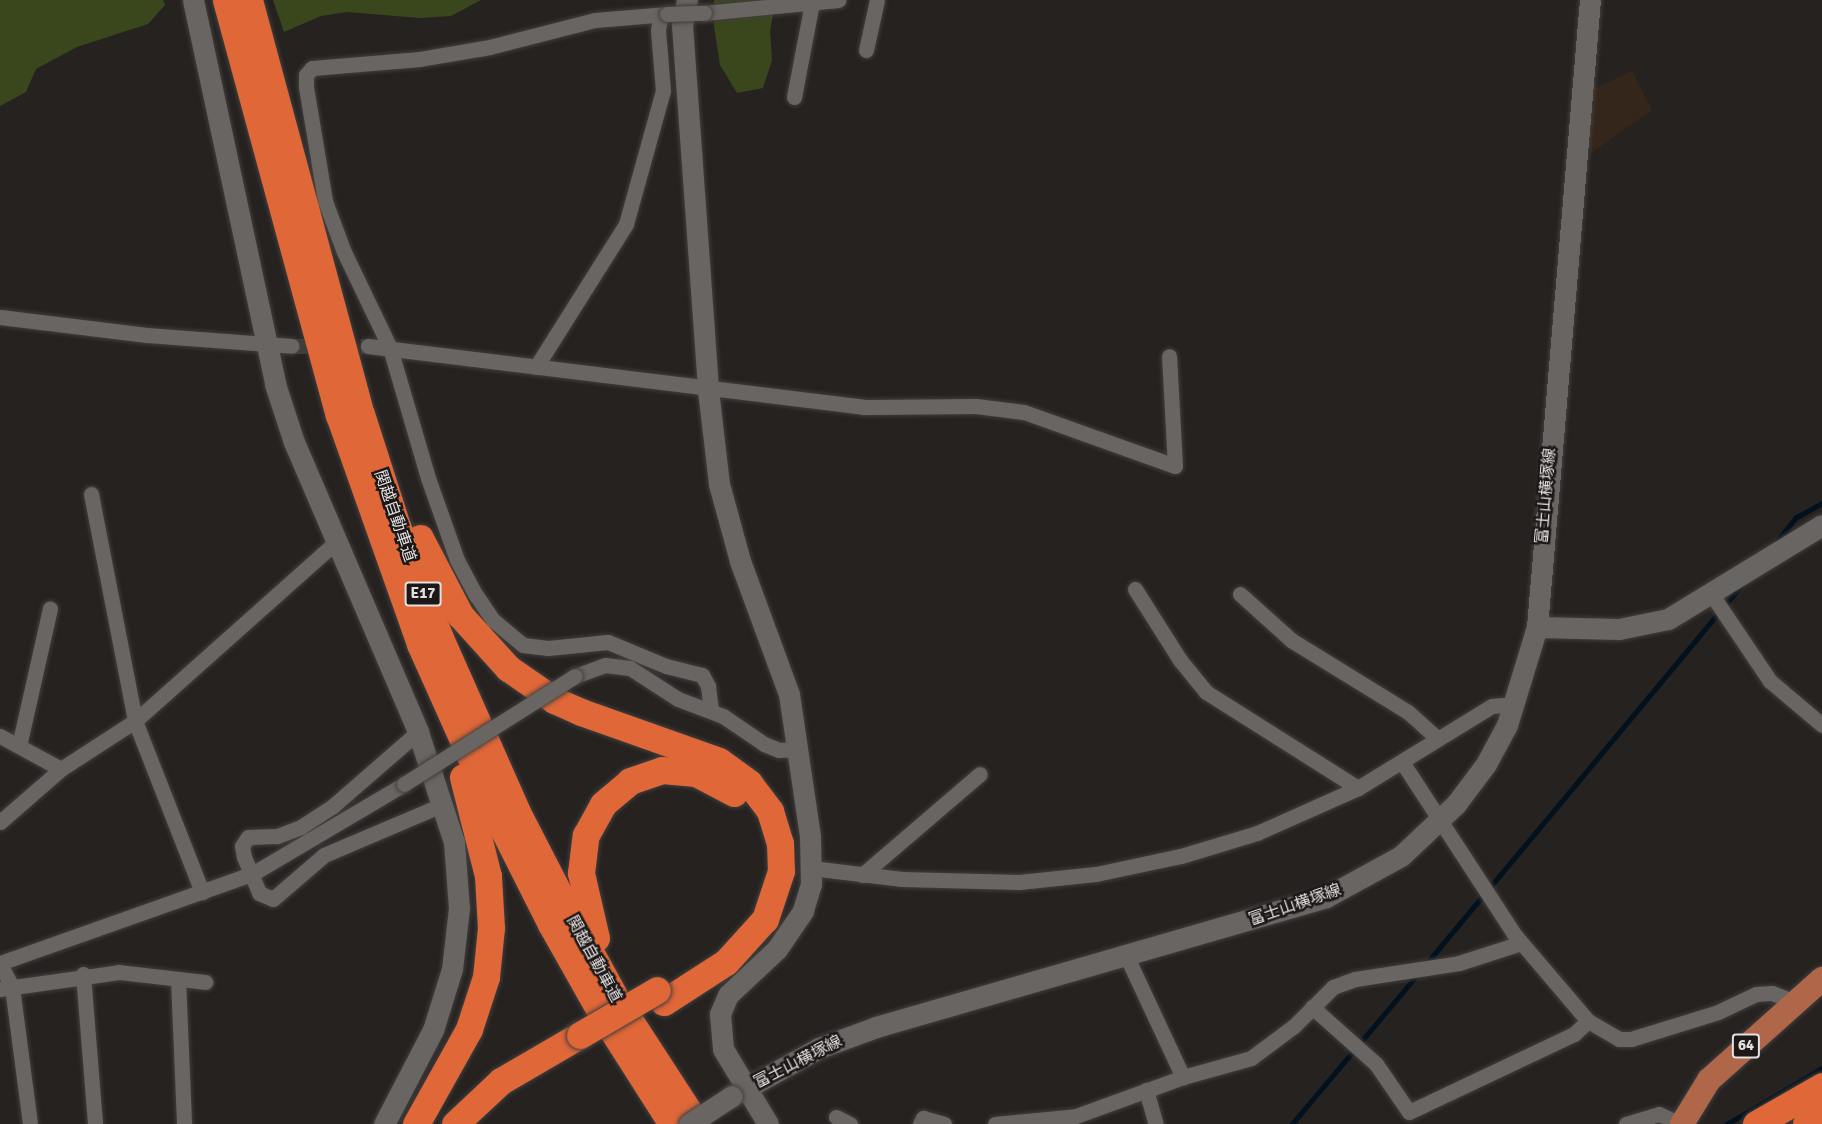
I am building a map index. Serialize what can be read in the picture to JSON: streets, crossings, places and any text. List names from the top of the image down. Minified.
{"streets":{"highway":["関越自動車道","E17"],"main road":["64"],"street":["富士山横塚線"]}}
